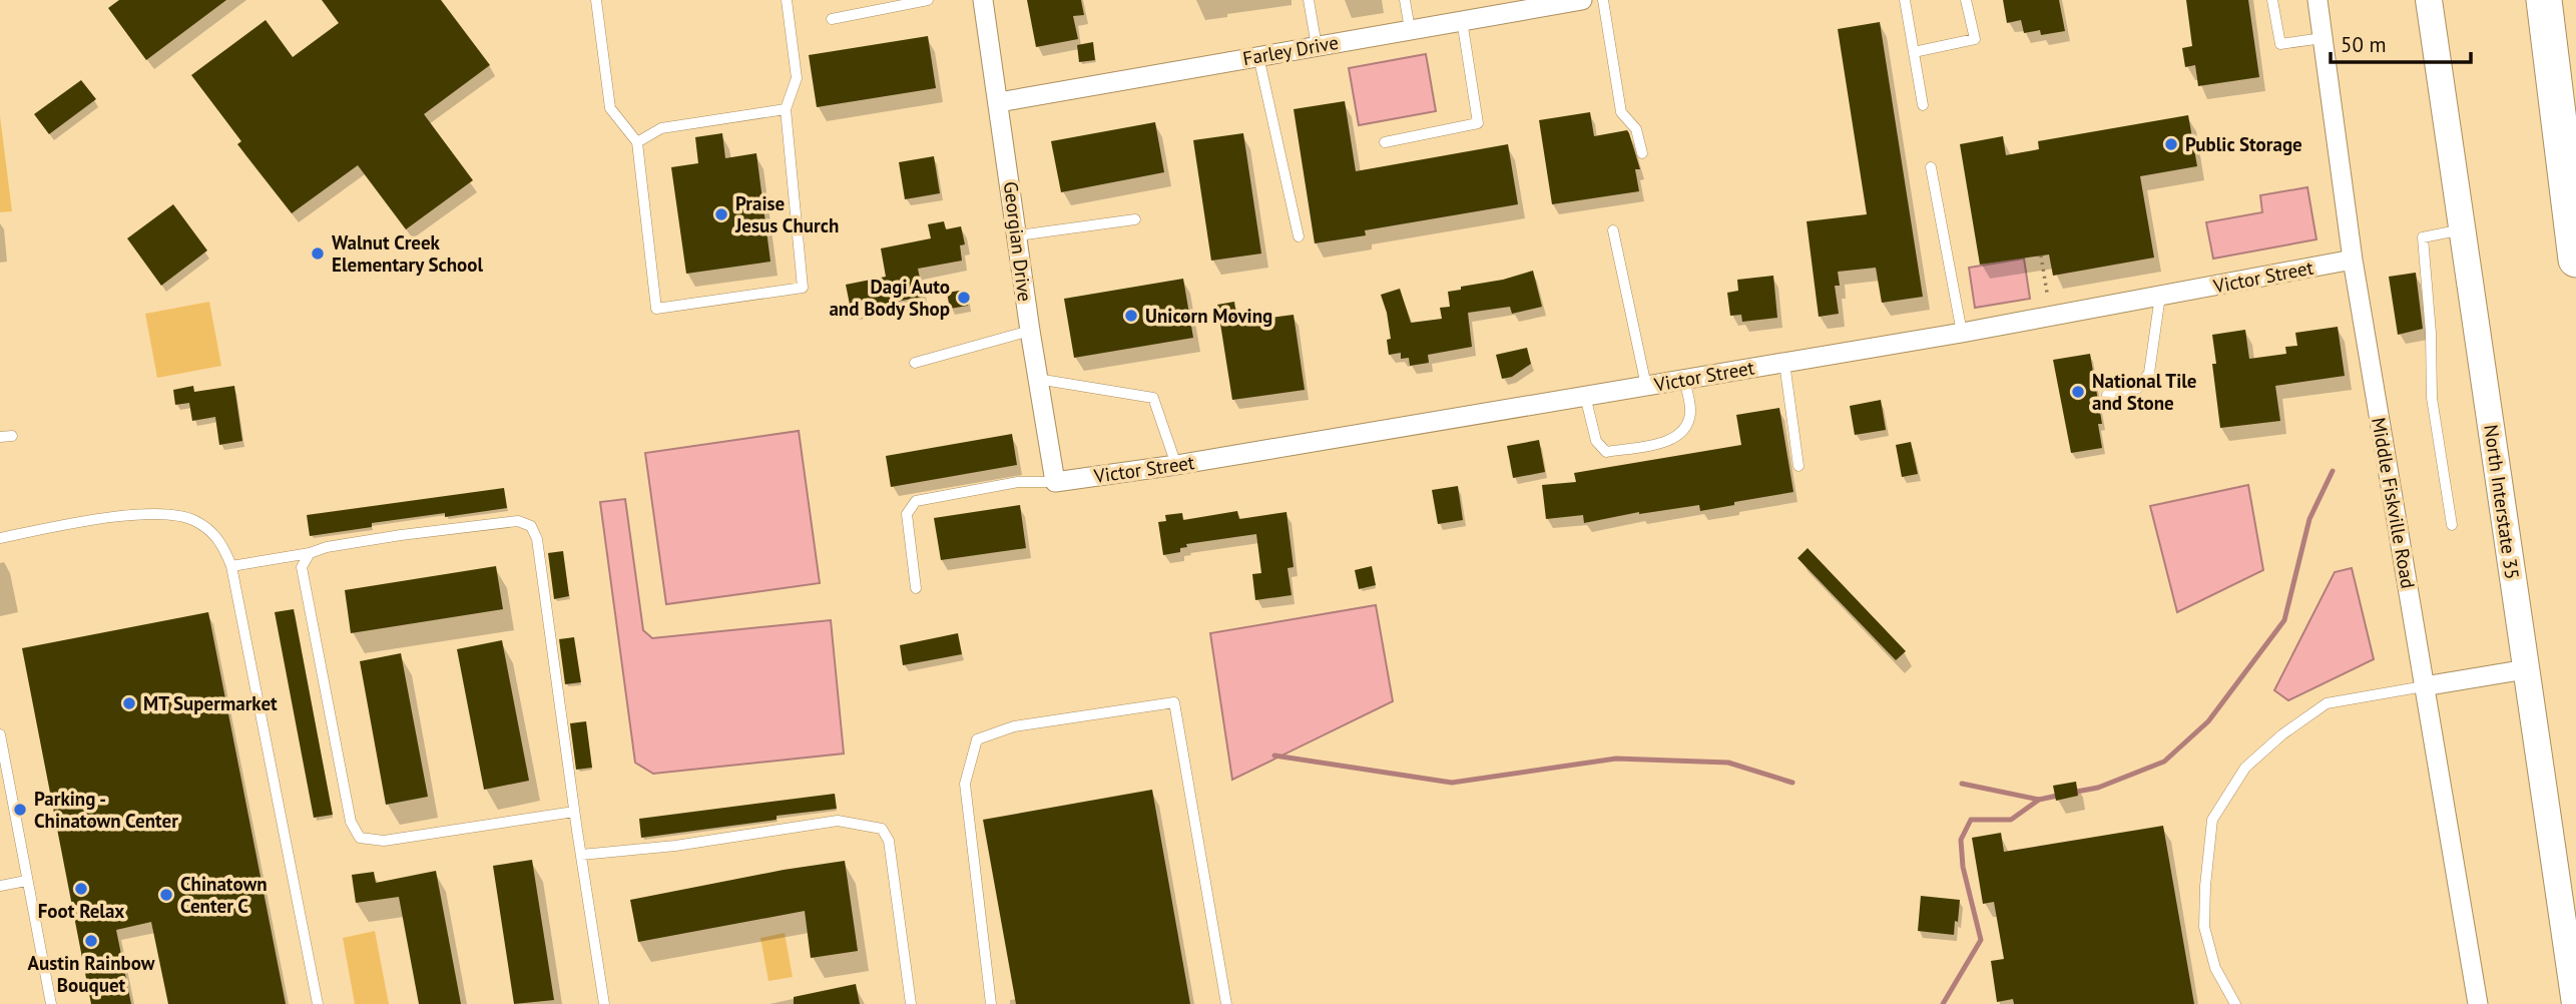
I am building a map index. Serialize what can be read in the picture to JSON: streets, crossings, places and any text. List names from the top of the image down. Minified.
{"streets":{"main road":["North Interstate 35"],"street":["Farley Drive","Georgian Drive","Victor Street","Middle Fiskville Road"]},"crossings":[["Farley Drive","Georgian Drive"],["Georgian Drive","Victor Street"],["Victor Street","Middle Fiskville Road"]],"places":["Public Storage","Praise Jesus Church","Walnut Creek Elementary School","Dagi Auto and Body Shop","Unicorn Moving","National Tile and Stone","MT Supermarket","Parking - Chinatown Center","Foot Relax","Chinatown Center C","Austin Rainbow Bouquet"],"scale_bar":"50 m"}
